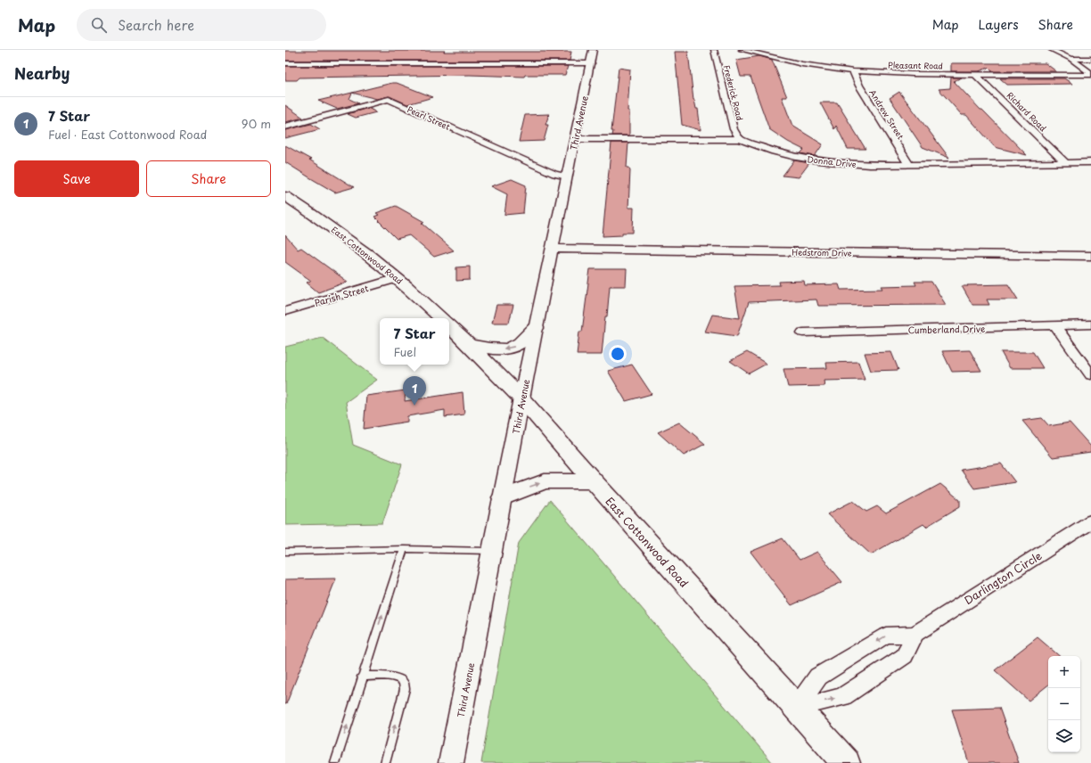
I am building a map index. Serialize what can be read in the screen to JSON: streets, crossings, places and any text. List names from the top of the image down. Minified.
{"streets":{"main road":["East Cottonwood Road"],"street":["Pleasant Road","Frederick Road","Richard Road","Andrew Street","Pearl Street","Third Avenue","Donna Drive","Hedstrom Drive","Parish Street","Cumberland Drive","Darlington Circle"]},"crossings":[["Pleasant Road","Richard Road"],["Pleasant Road","Andrew Street"],["Frederick Road","Donna Drive"],["Richard Road","Donna Drive"],["Andrew Street","Donna Drive"],["Pearl Street","Third Avenue"],["Third Avenue","Donna Drive"],["Third Avenue","Hedstrom Drive"],["Third Avenue","East Cottonwood Road"],["East Cottonwood Road","Parish Street"],["East Cottonwood Road","Darlington Circle"]],"page":{"header":"Map","search":"Search here","nav":["Map","Layers","Share"],"heading":"Nearby","list":[{"mark":"1","name":"7 Star","note":"Fuel · East Cottonwood Road","value":"90 m"}],"buttons":["Save","Share"],"popup":["7 Star","Fuel"],"pins":"1","map_buttons":["+","−"]}}
